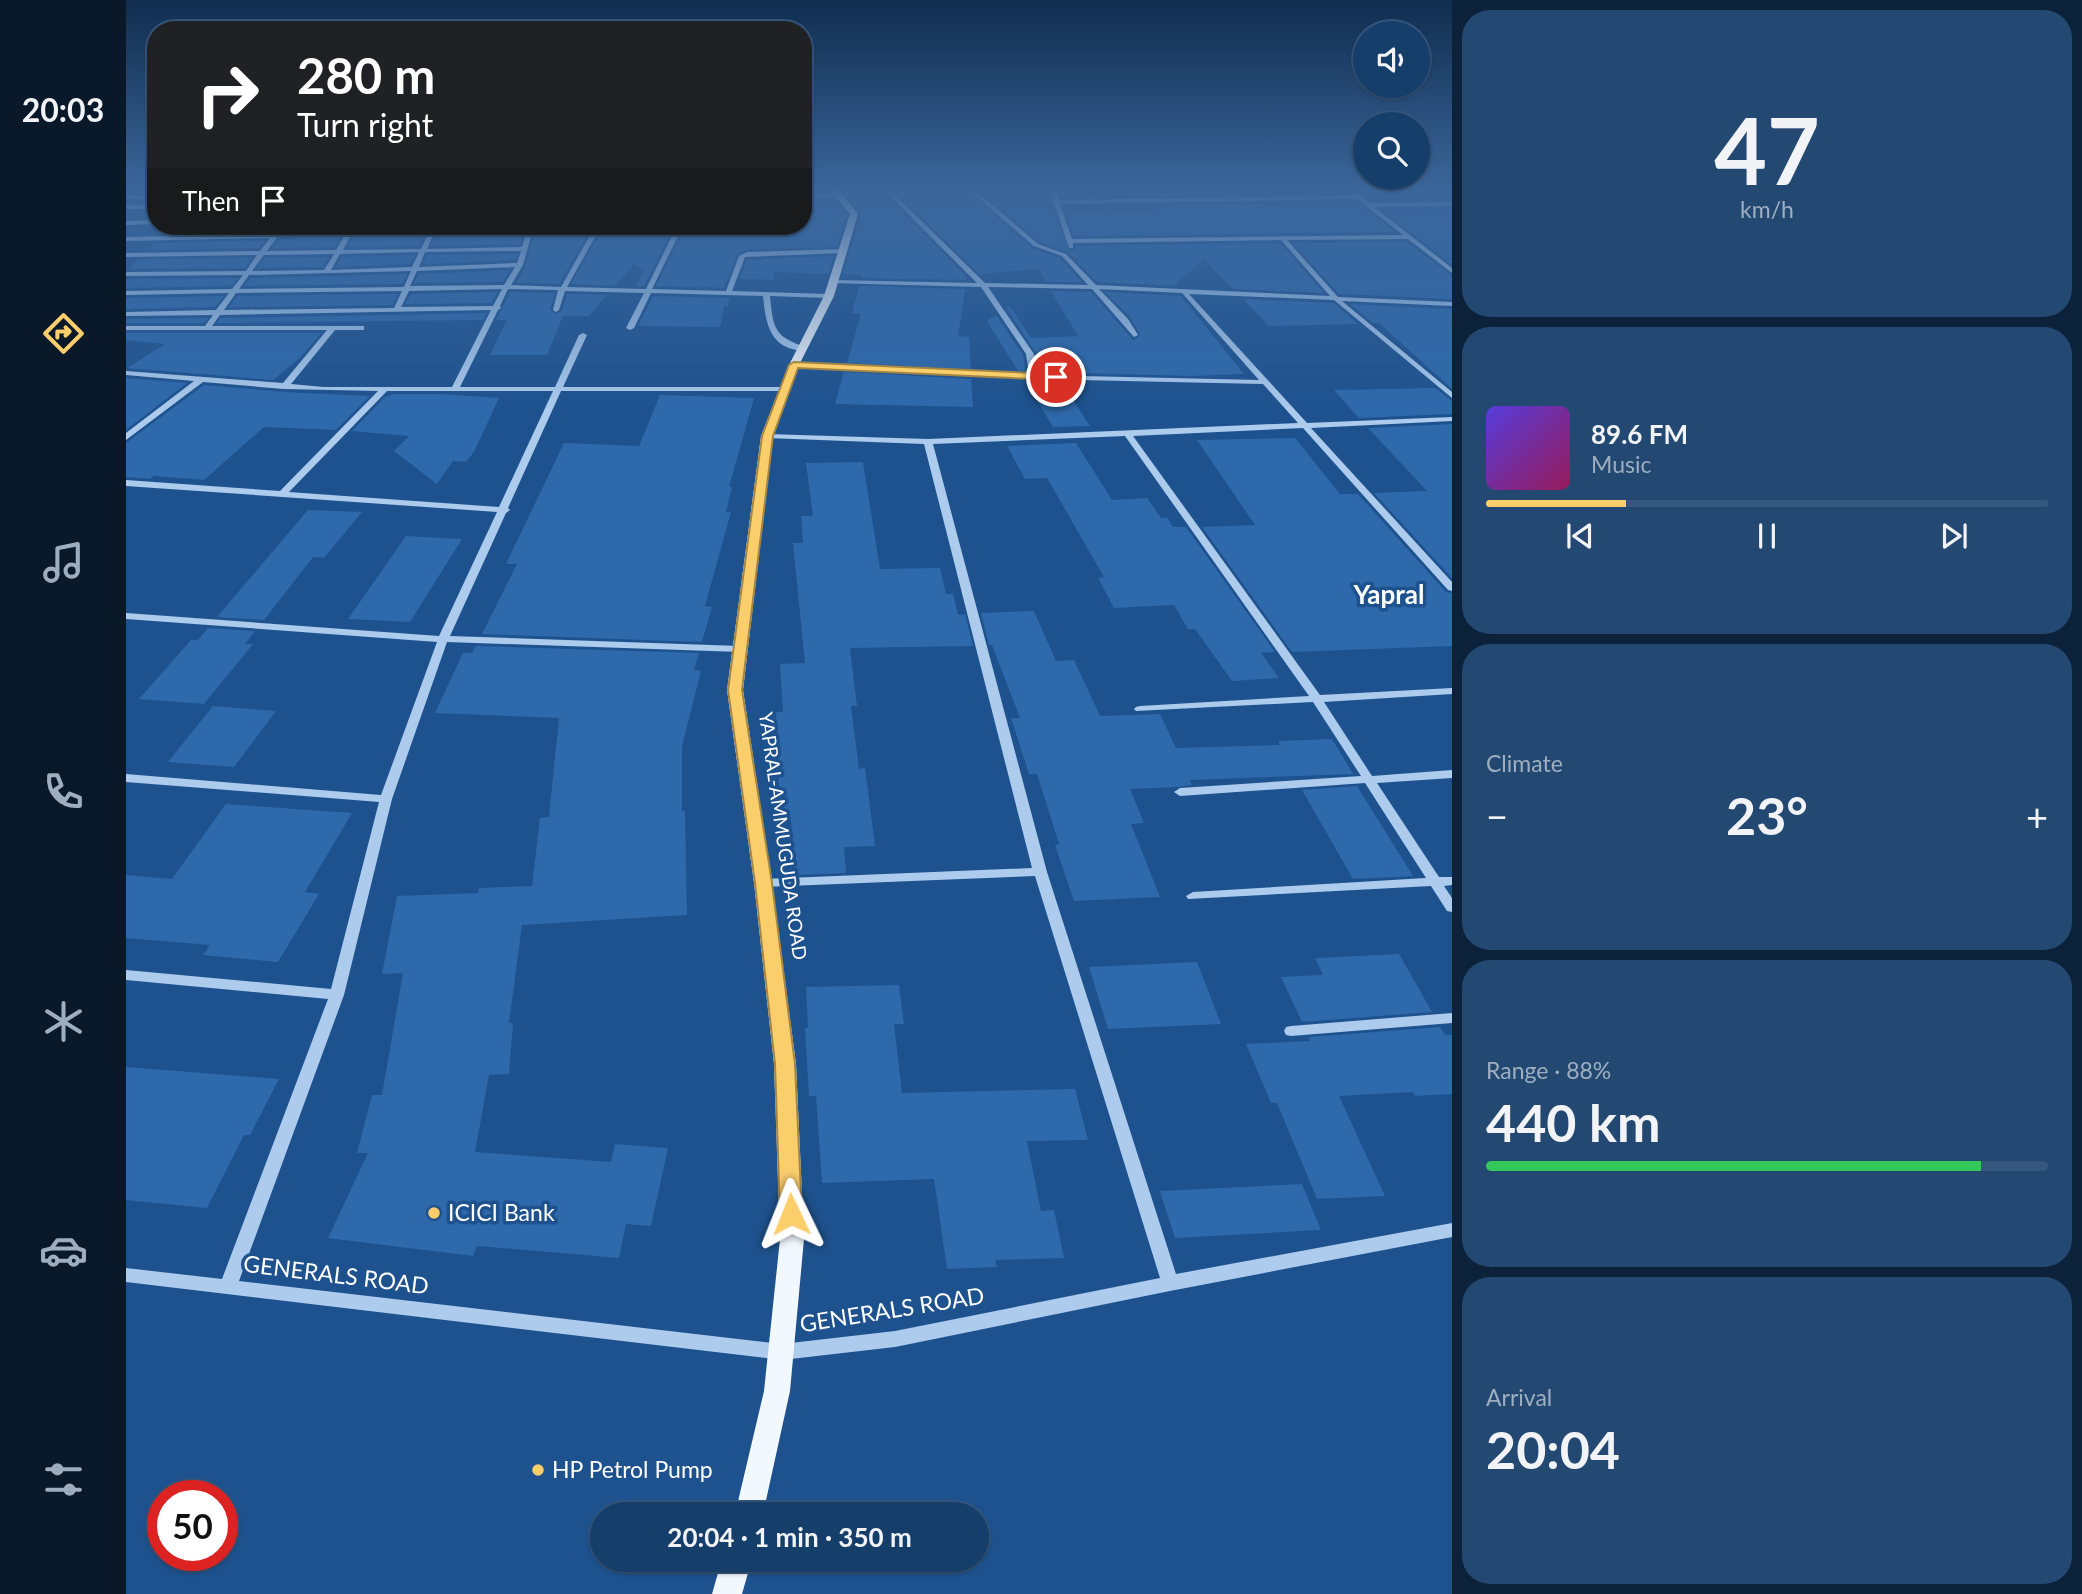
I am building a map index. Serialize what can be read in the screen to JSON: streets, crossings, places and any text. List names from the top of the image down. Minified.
{"streets":{"main road":["YAPRAL-AMMUGUDA ROAD"],"street":["GENERALS ROAD"]},"crossings":[["YAPRAL-AMMUGUDA ROAD","GENERALS ROAD"]],"districts":["Yapral"],"places":["ICICI Bank","HP Petrol Pump"],"page":{"tabs":"20:03","tile":[["47","km/h"],"Climate",["Range · 88%","440 km"],["Arrival","20:04"]],"turn":["280 m","Turn right"],"then":"Then","song":["89.6 FM","Music"],"heat":["−","23°","+"],"limit":"50","trip":"20:04 · 1 min · 350 m"}}
